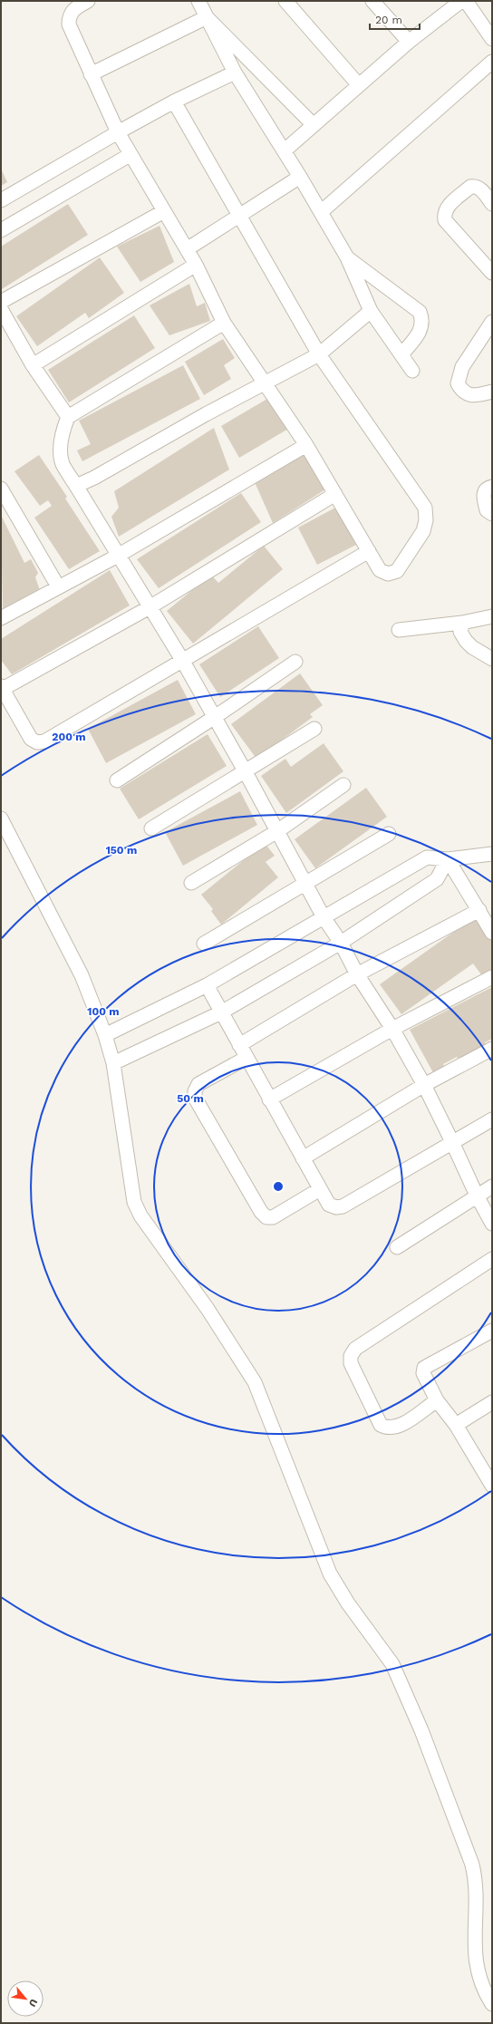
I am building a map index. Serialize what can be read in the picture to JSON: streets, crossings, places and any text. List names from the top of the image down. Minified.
{"scale_bar":"20 m","north":"bottom right","rings":["200 m","150 m","100 m","50 m"]}
